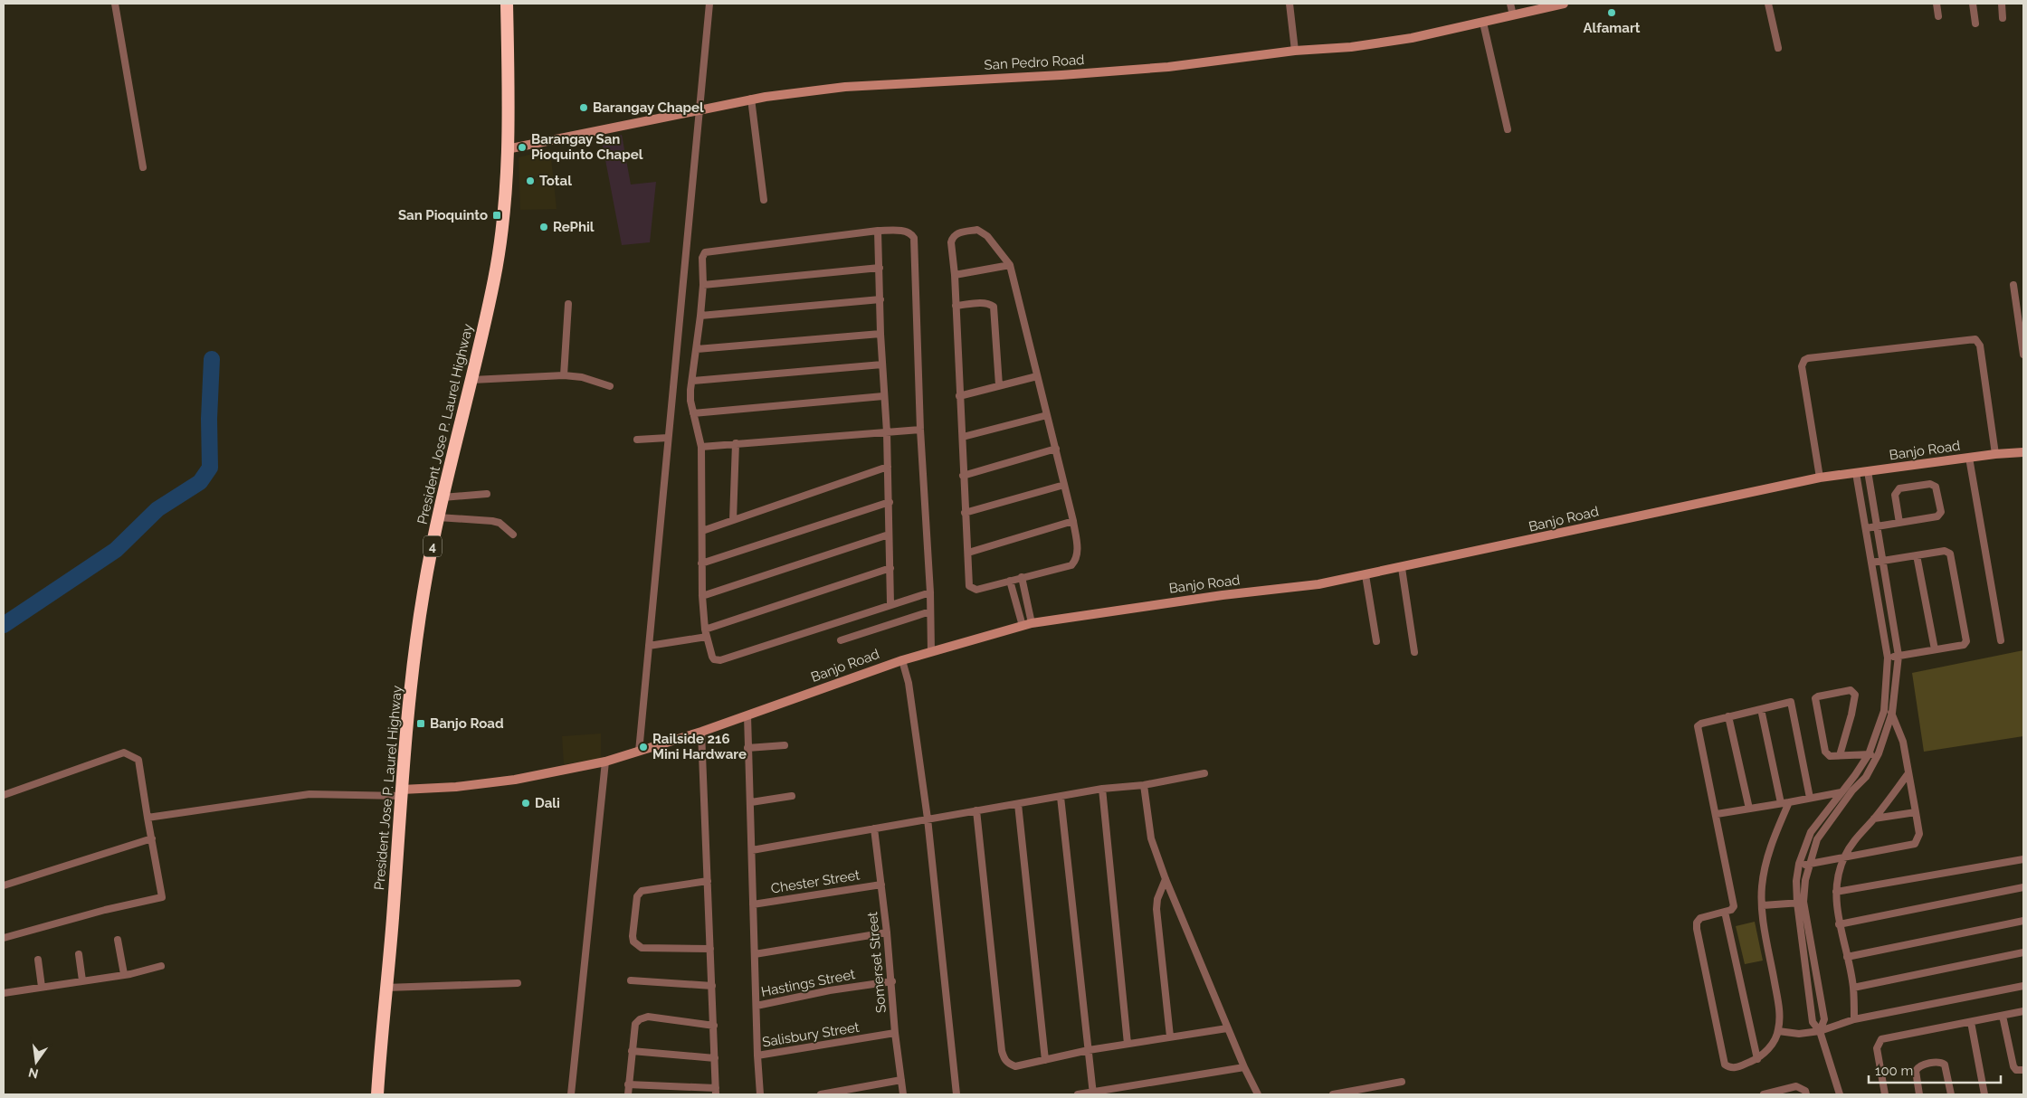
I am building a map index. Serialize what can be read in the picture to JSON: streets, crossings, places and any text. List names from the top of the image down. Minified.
{"streets":{"highway":["President Jose P. Laurel Highway","4"],"street":["San Pedro Road","Banjo Road","Chester Street","Somerset Street","Hastings Street","Salisbury Street"]},"crossings":[["San Pedro Road","President Jose P. Laurel Highway"],["President Jose P. Laurel Highway","Banjo Road"],["Chester Street","Somerset Street"],["Somerset Street","Hastings Street"],["Somerset Street","Salisbury Street"]],"places":{"other":["Alfamart","Barangay Chapel","Barangay San Pioquinto Chapel","Total","RePhil","Railside 216 Mini Hardware","Dali"],"transit":["San Pioquinto","Banjo Road"]},"scale_bar":"100 m","north":"bottom"}
